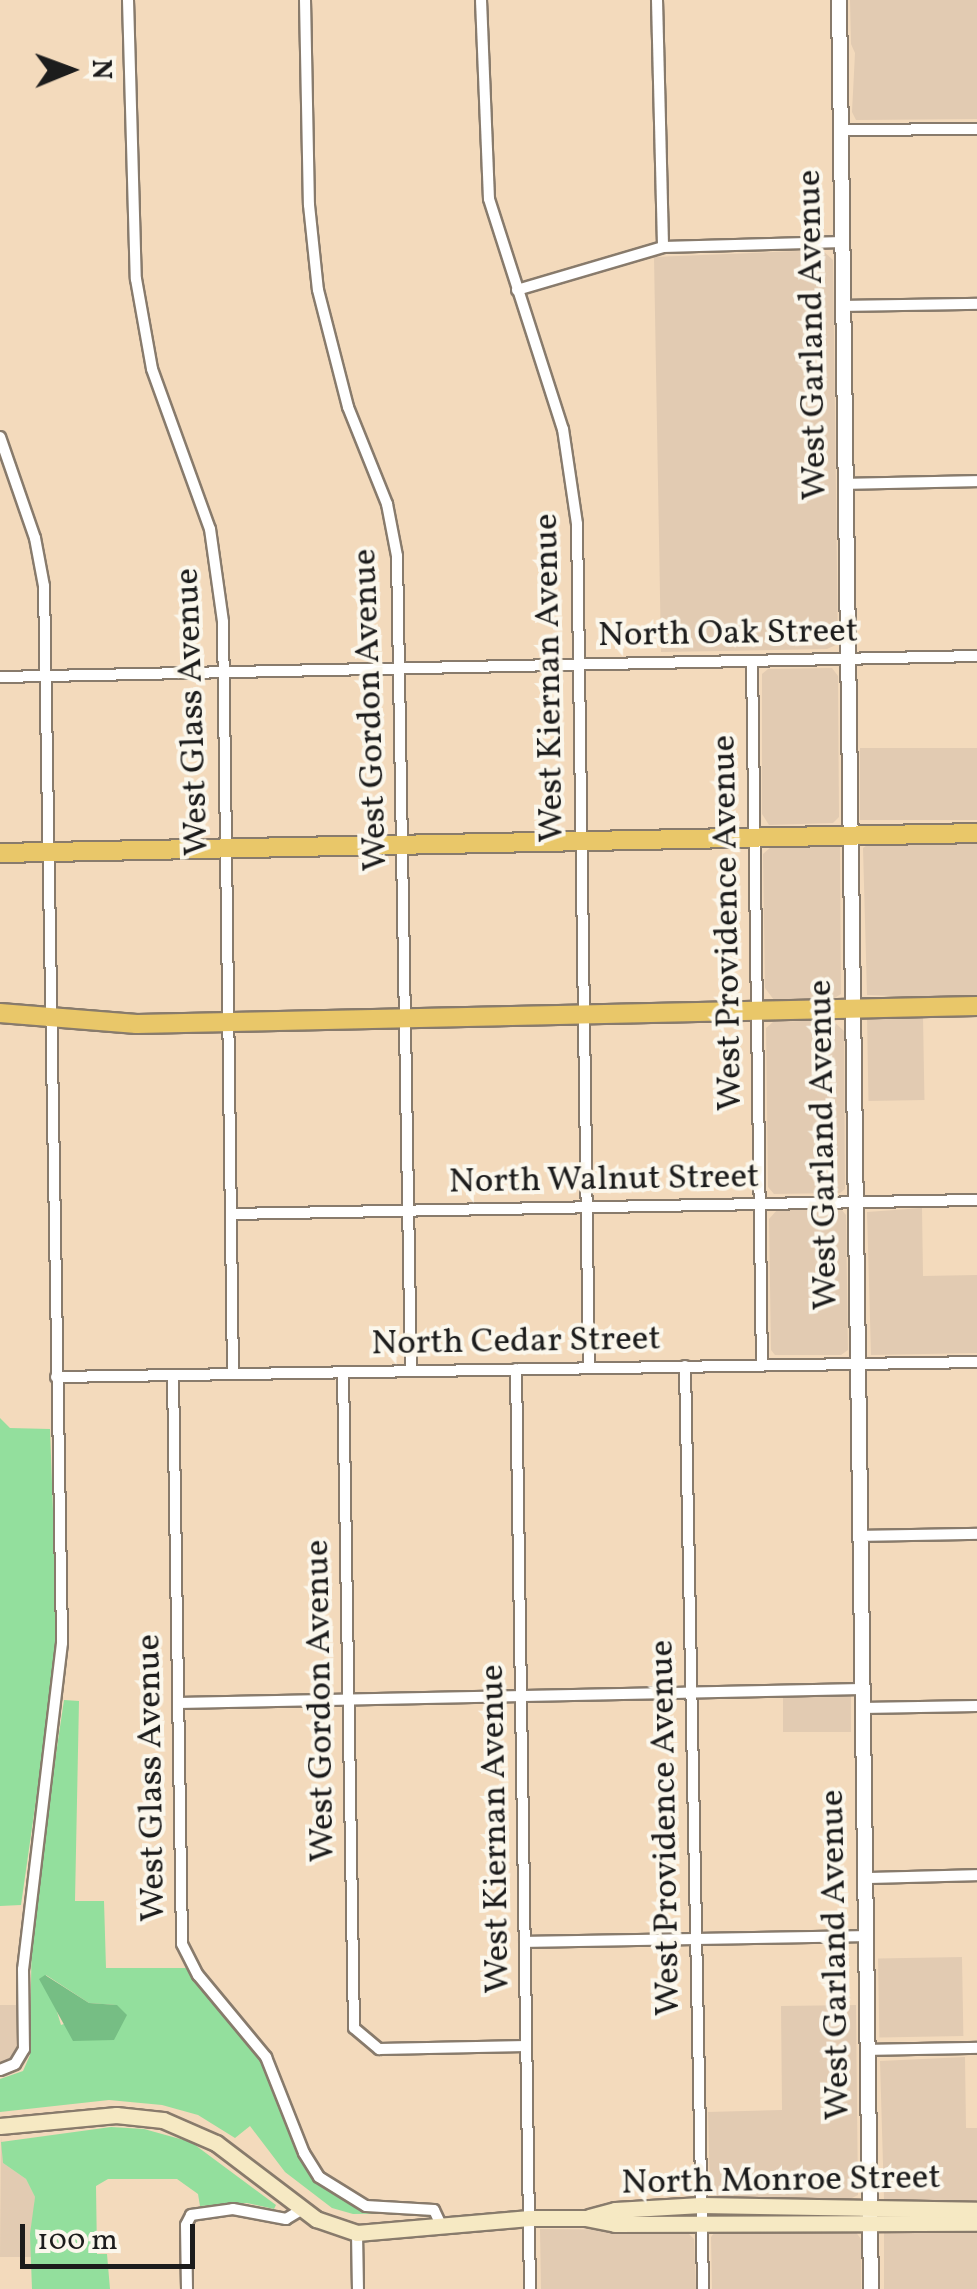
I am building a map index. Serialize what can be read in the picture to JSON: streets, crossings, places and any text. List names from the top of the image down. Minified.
{"streets":{"main road":["North Monroe Street"],"street":["West Garland Avenue","North Oak Street","West Kiernan Avenue","West Gordon Avenue","West Glass Avenue","West Providence Avenue","North Walnut Street","North Cedar Street"]},"crossings":[["West Garland Avenue","North Oak Street"],["West Garland Avenue","North Walnut Street"],["West Garland Avenue","North Cedar Street"],["West Garland Avenue","North Monroe Street"],["North Oak Street","West Kiernan Avenue"],["North Oak Street","West Gordon Avenue"],["North Oak Street","West Glass Avenue"],["North Oak Street","West Providence Avenue"],["West Kiernan Avenue","West Gordon Avenue"],["West Kiernan Avenue","North Walnut Street"],["West Kiernan Avenue","North Cedar Street"],["West Kiernan Avenue","North Monroe Street"],["West Gordon Avenue","North Walnut Street"],["West Gordon Avenue","North Cedar Street"],["West Glass Avenue","North Walnut Street"],["West Glass Avenue","North Cedar Street"],["West Glass Avenue","North Monroe Street"],["West Providence Avenue","North Walnut Street"],["West Providence Avenue","North Cedar Street"],["West Providence Avenue","North Monroe Street"]],"scale_bar":"100 m","north":"right"}
